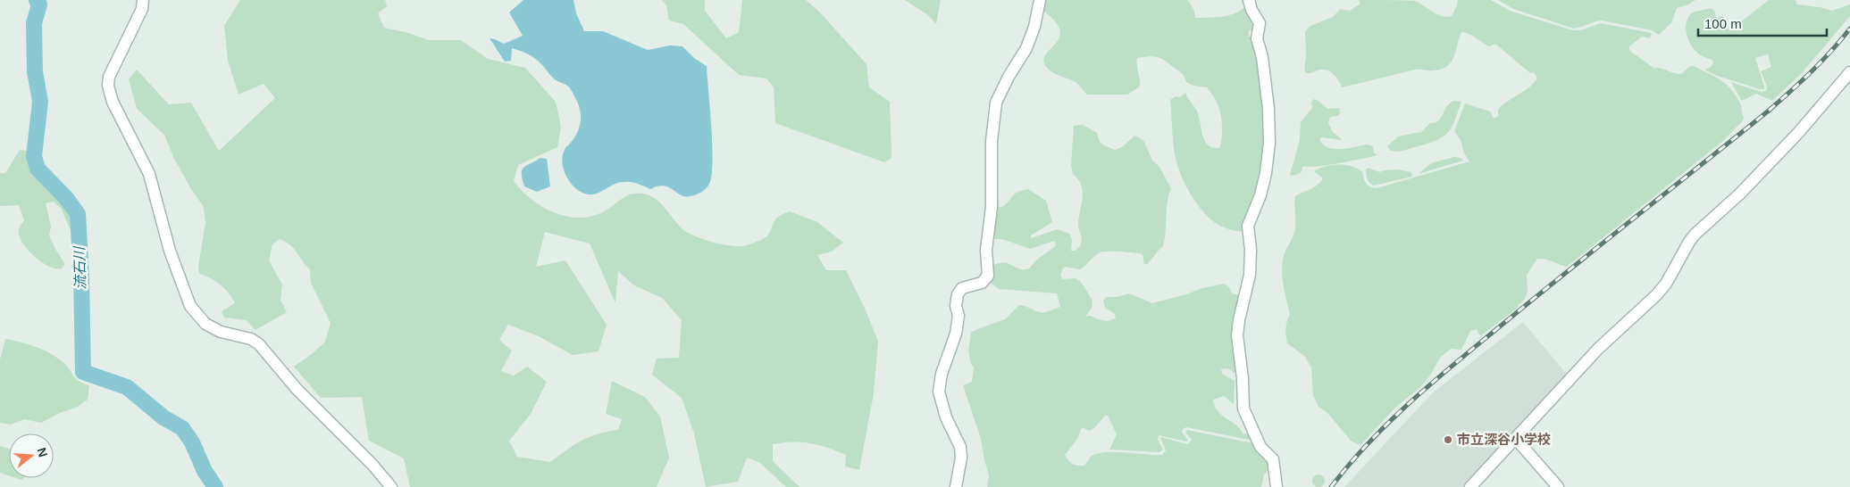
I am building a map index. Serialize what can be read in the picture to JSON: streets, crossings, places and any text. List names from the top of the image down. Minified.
{"water":["流石川"],"places":["市立深谷小学校"],"scale_bar":"100 m","north":"right"}
